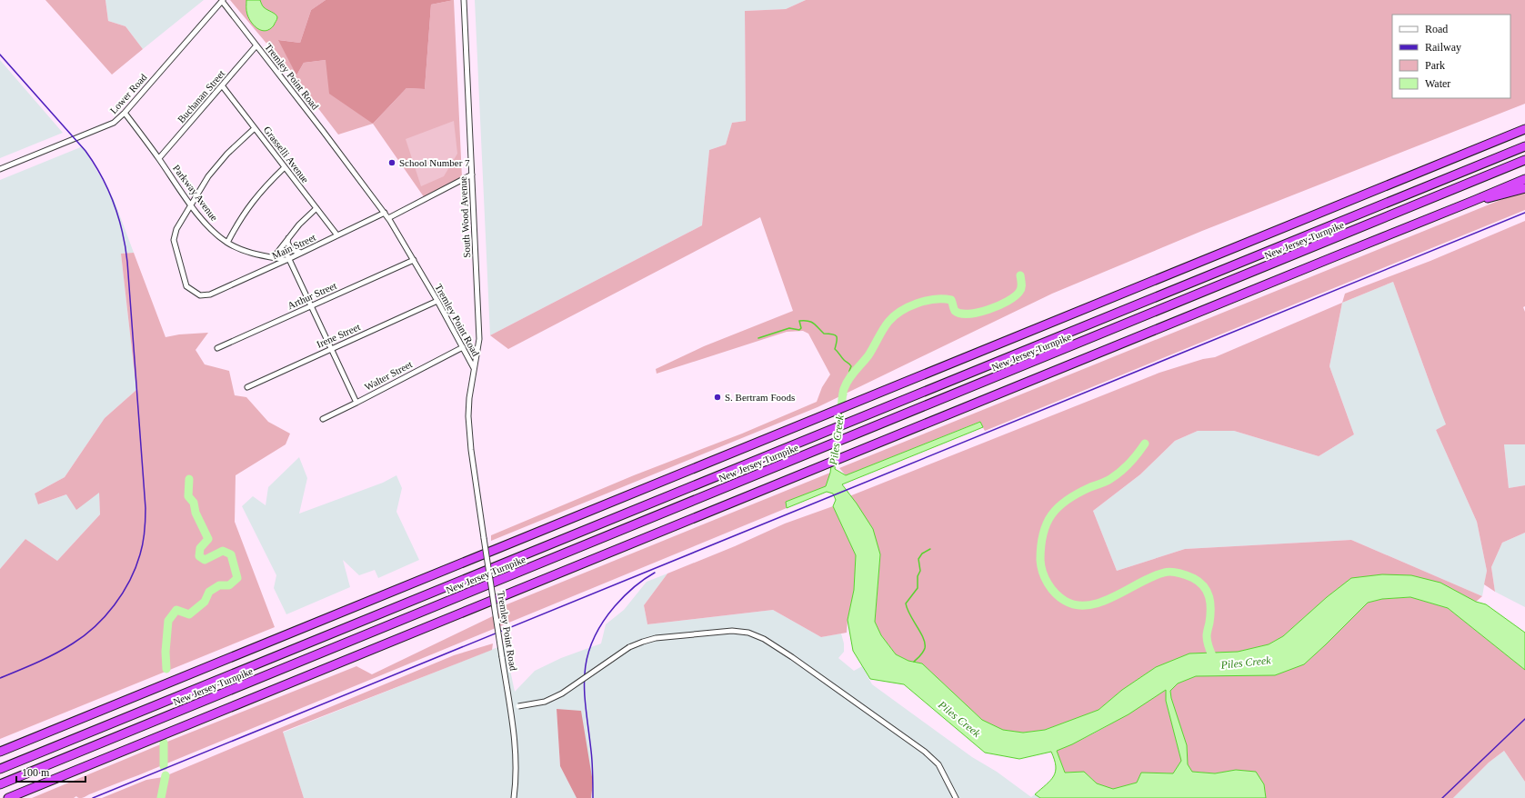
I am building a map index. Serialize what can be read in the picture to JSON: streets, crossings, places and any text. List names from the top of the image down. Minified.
{"streets":{"highway":["New Jersey Turnpike"],"street":["Tremley Point Road","Lower Road","Buchanan Street","Grasselli Avenue","Parkway Avenue","South Wood Avenue","Main Street","Arthur Street","Irene Street","Walter Street"]},"crossings":[["Tremley Point Road","Lower Road"],["Tremley Point Road","Buchanan Street"],["Tremley Point Road","South Wood Avenue"],["Tremley Point Road","Main Street"],["Tremley Point Road","Arthur Street"],["Tremley Point Road","Irene Street"],["Tremley Point Road","Walter Street"],["Lower Road","Parkway Avenue"],["Buchanan Street","Grasselli Avenue"],["Buchanan Street","Parkway Avenue"],["Grasselli Avenue","Main Street"],["Parkway Avenue","Main Street"]],"water":["Piles Creek"],"places":["School Number 7","S. Bertram Foods"],"legend":["Road","Railway","Park","Water"],"scale_bar":"100 m"}
